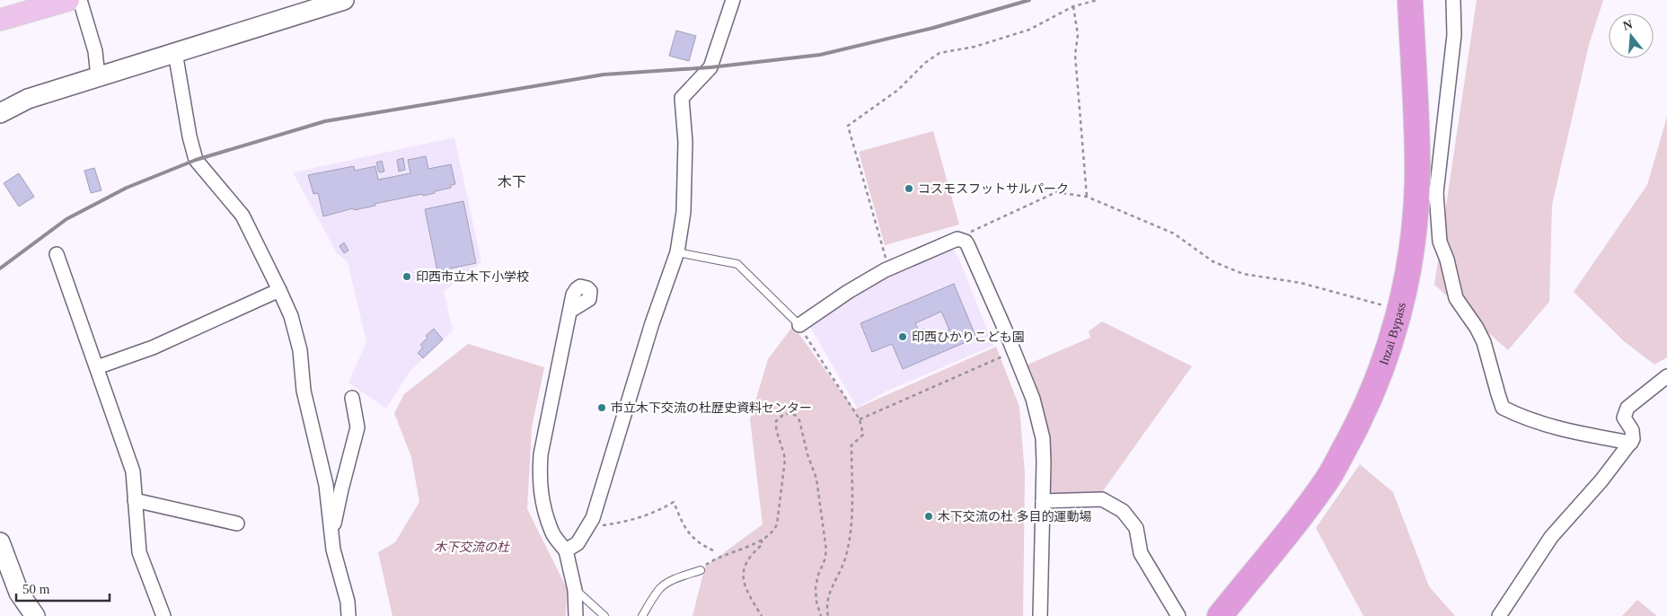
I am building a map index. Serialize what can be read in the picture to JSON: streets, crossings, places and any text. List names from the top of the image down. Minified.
{"streets":{"highway":["Inzai Bypass"]},"districts":["木下"],"parks":["木下交流の杜"],"places":["コスモスフットサルパーク","印西市立木下小学校","印西ひかりこども園","市立木下交流の杜歴史資料センター","木下交流の杜 多目的運動場"],"scale_bar":"50 m","north":"top"}
